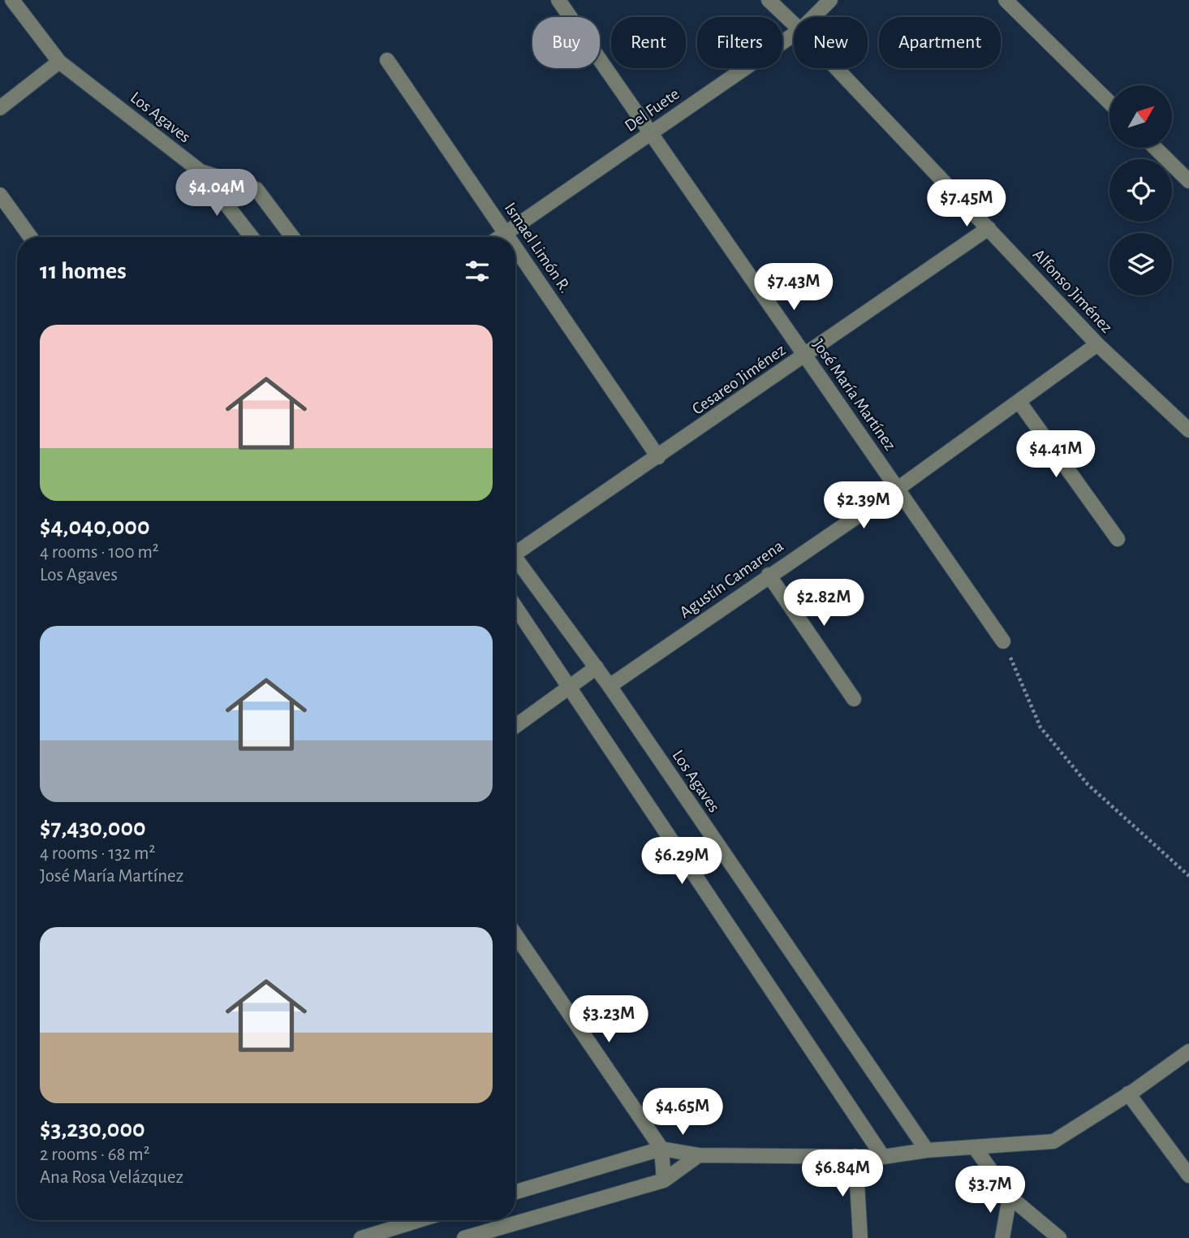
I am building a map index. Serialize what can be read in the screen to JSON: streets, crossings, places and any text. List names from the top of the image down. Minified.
{"streets":{"street":["Del Fuete","Los Agaves","Ismael Limón R.","Alfonso Jiménez","Cesareo Jiménez","José María Martínez","Agustín Camarena"]},"crossings":[["Del Fuete","Ismael Limón R."],["Del Fuete","José María Martínez"],["Los Agaves","Agustín Camarena"],["Ismael Limón R.","Cesareo Jiménez"],["Alfonso Jiménez","Cesareo Jiménez"],["Alfonso Jiménez","Agustín Camarena"],["Cesareo Jiménez","José María Martínez"],["José María Martínez","Agustín Camarena"]],"north":"top right","page":{"chip":["Buy","Rent","Filters","New","Apartment"],"price":["$4.04M","$7.45M","$7.43M","$4.41M","$2.39M","$2.82M","$6.29M","$3.23M","$4.65M","$6.84M","$3.7M"],"heading":"11 homes","list":[{"name":"$4,040,000","note":"4 rooms · 100 m² · Los Agaves"},{"name":"$7,430,000","note":"4 rooms · 132 m² · José María Martínez"},{"name":"$3,230,000","note":"2 rooms · 68 m² · Ana Rosa Velázquez"}]}}
